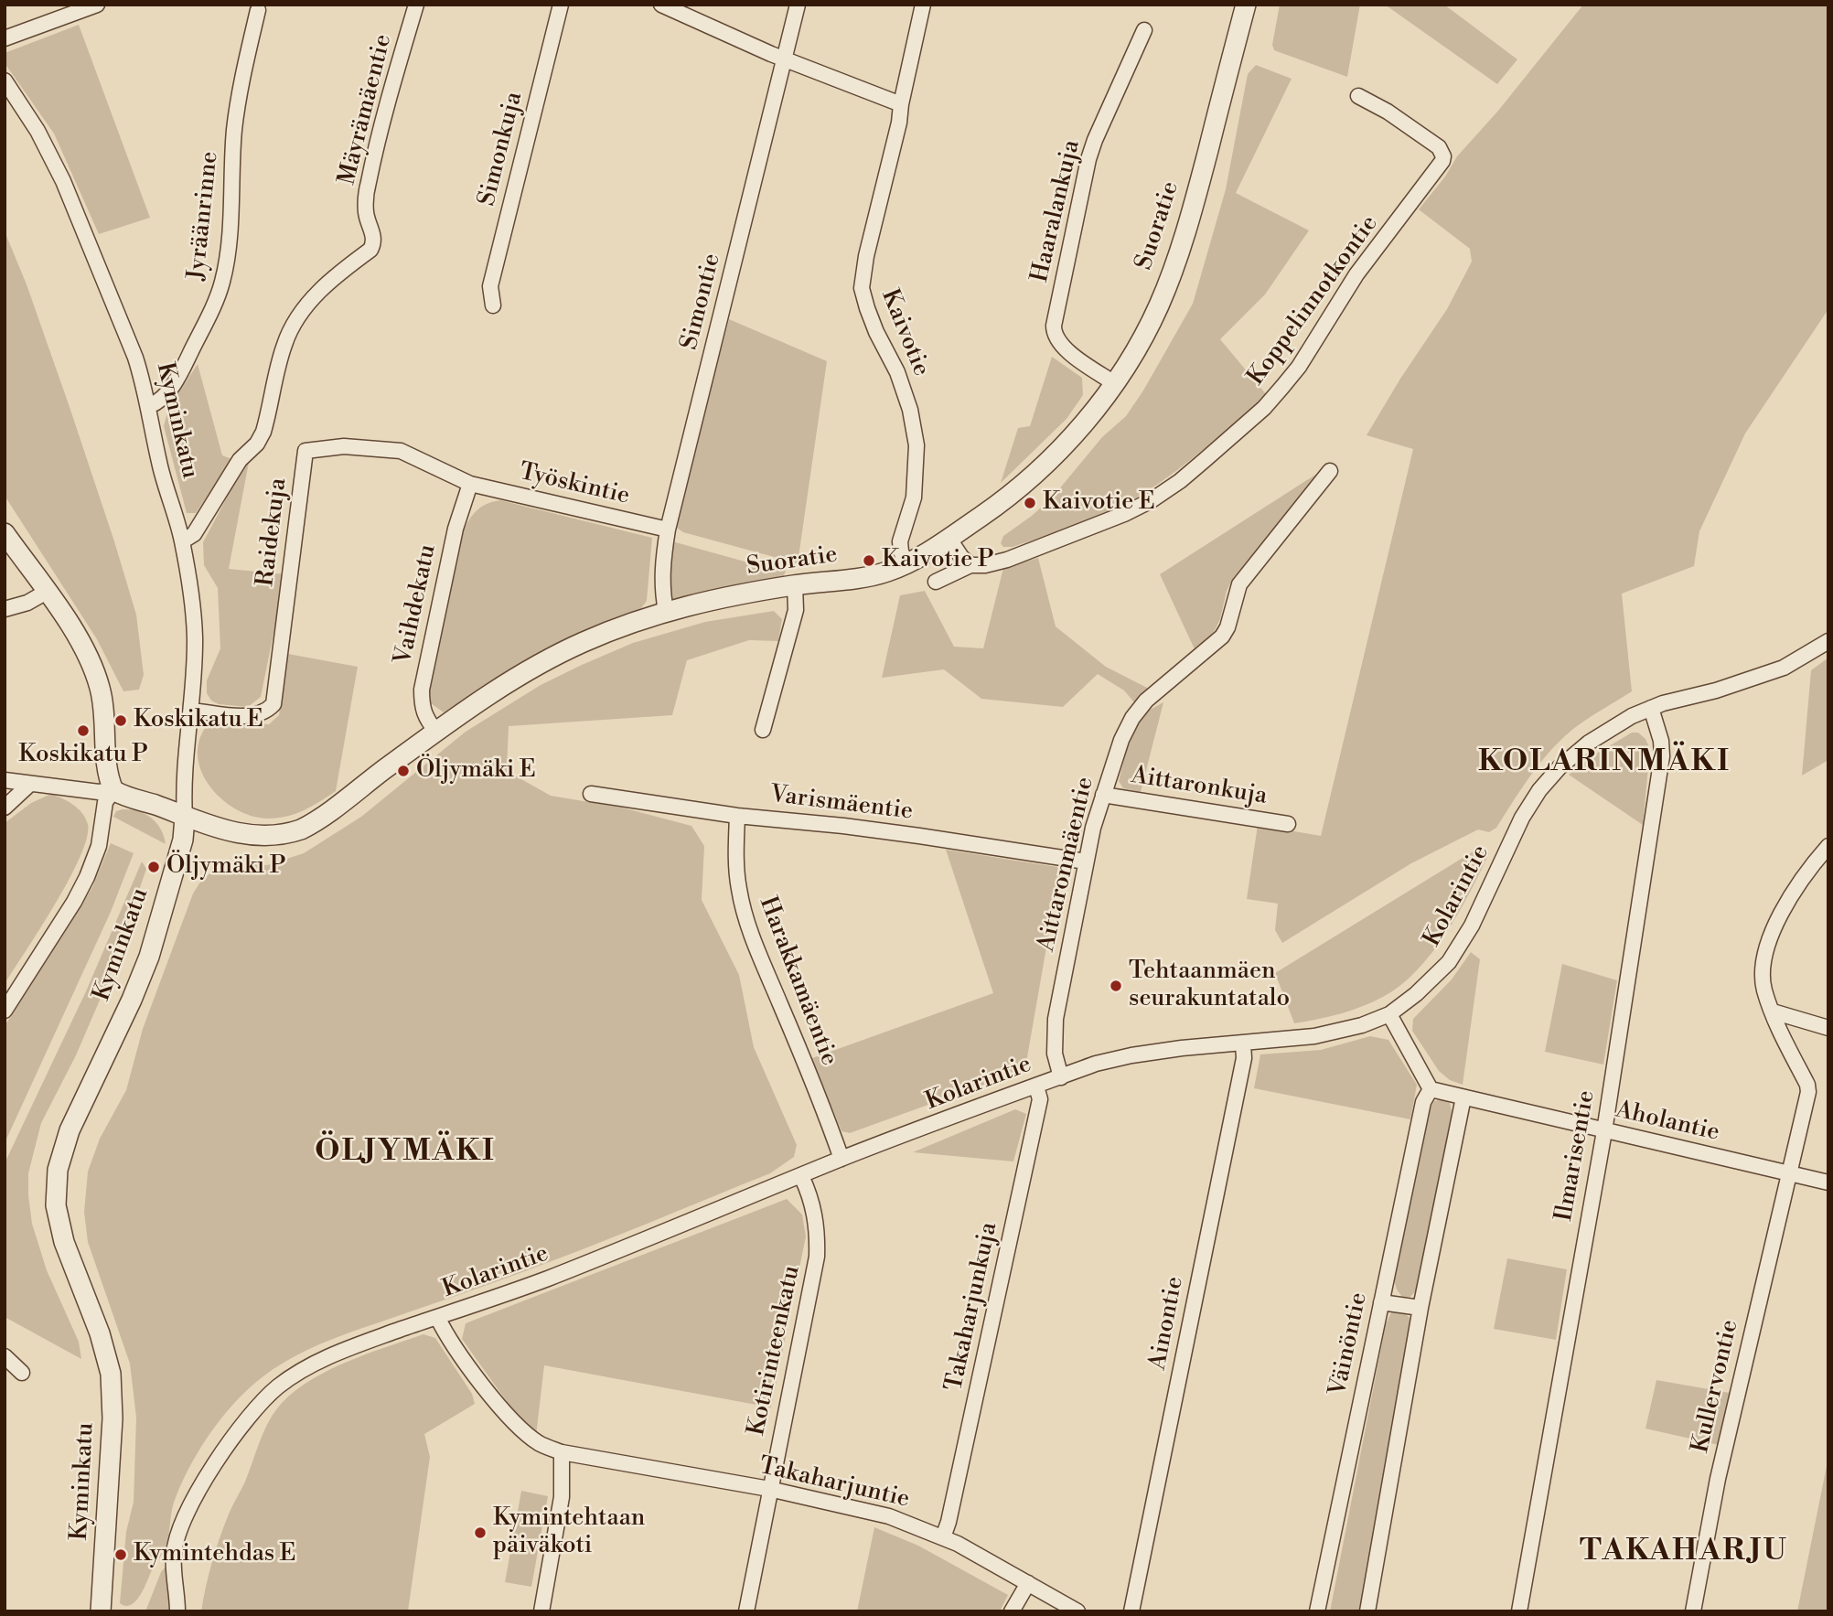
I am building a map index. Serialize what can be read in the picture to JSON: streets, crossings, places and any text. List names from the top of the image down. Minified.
{"streets":{"street":["Mäyrämäentie","Simonkuja","Haaralankuja","Jyräänrinne","Suoratie","Koppelinnotkontie","Simontie","Kaivotie","Kyminkatu","Työskintie","Raidekuja","Vaihdekatu","Aittaronkuja","Varismäentie","Aittaronmäentie","Kolarintie","Harakkamäentie","Aholantie","Ilmarisentie","Takaharjunkuja","Ainontie","Väinöntie","Kotirinteenkatu","Kullervontie","Takaharjuntie"]},"crossings":[["Mäyrämäentie","Kyminkatu"],["Haaralankuja","Suoratie"],["Jyräänrinne","Kyminkatu"],["Suoratie","Simontie"],["Suoratie","Kaivotie"],["Suoratie","Kyminkatu"],["Suoratie","Vaihdekatu"],["Simontie","Työskintie"],["Kyminkatu","Raidekuja"],["Työskintie","Raidekuja"],["Työskintie","Vaihdekatu"],["Raidekuja","Vaihdekatu"],["Aittaronkuja","Aittaronmäentie"],["Varismäentie","Aittaronmäentie"],["Varismäentie","Harakkamäentie"],["Aittaronmäentie","Kolarintie"],["Kolarintie","Harakkamäentie"],["Kolarintie","Ilmarisentie"],["Kolarintie","Takaharjunkuja"],["Kolarintie","Ainontie"],["Kolarintie","Kotirinteenkatu"],["Kolarintie","Takaharjuntie"],["Aholantie","Ilmarisentie"],["Aholantie","Väinöntie"],["Aholantie","Kullervontie"],["Takaharjunkuja","Takaharjuntie"],["Kotirinteenkatu","Takaharjuntie"]],"districts":["KOLARINMÄKI","ÖLJYMÄKI","TAKAHARJU"],"places":["Kaivotie E","Kaivotie P","Koskikatu E","Koskikatu P","Öljymäki E","Öljymäki P","Tehtaanmäen seurakuntatalo","Kymintehtaan päiväkoti","Kymintehdas E"]}
